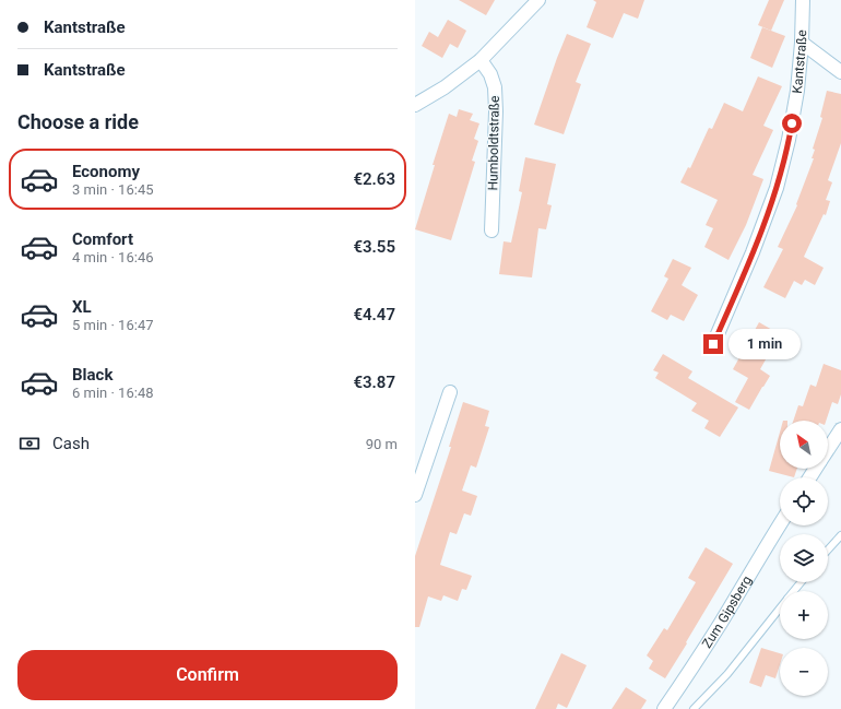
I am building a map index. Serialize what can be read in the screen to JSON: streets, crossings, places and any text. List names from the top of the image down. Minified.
{"streets":{"street":["Kantstraße","Humboldtstraße","Zum Gipsberg"]},"north":"top left","page":{"banner":["Kantstraße","Kantstraße"],"heading":"Choose a ride","list":[{"name":"Economy","note":"3 min · 16:45","value":"€2.63"},{"name":"Comfort","note":"4 min · 16:46","value":"€3.55"},{"name":"XL","note":"5 min · 16:47","value":"€4.47"},{"name":"Black","note":"6 min · 16:48","value":"€3.87"}],"bubble":"1 min","pay":["Cash","90 m"],"map_buttons":["+","−"],"buttons":"Confirm"}}
